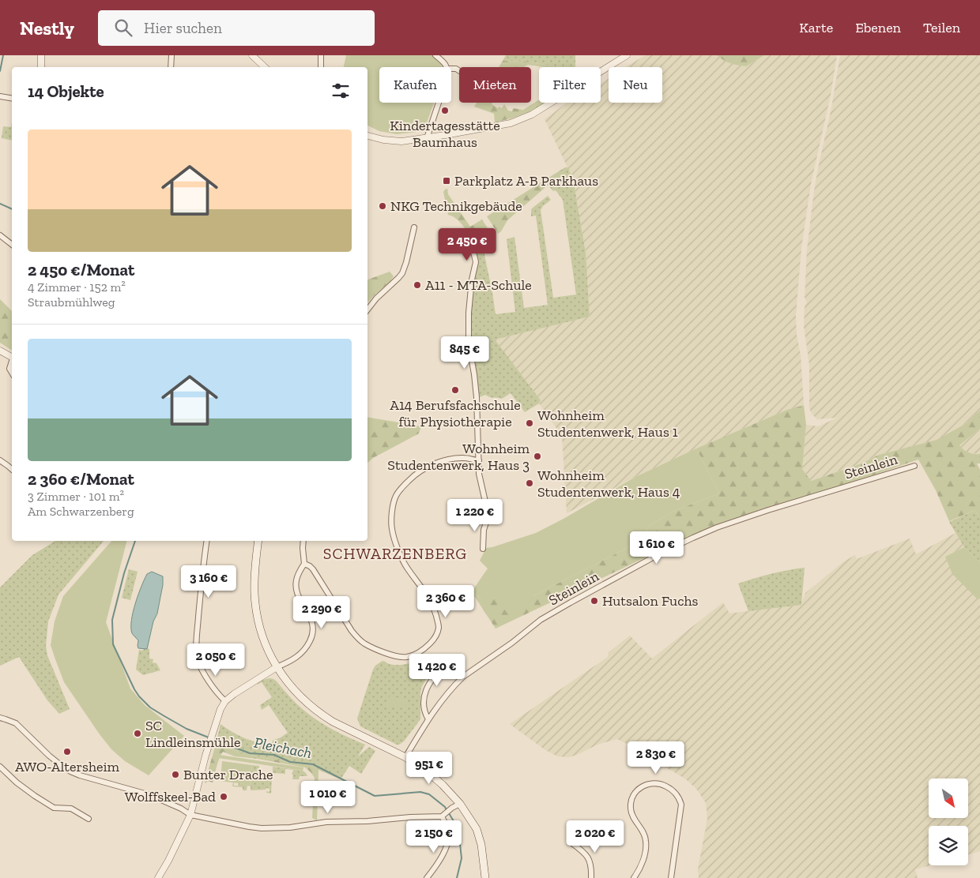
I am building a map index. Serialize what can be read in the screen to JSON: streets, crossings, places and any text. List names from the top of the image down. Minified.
{"streets":{"street":["Steinlein"]},"districts":["SCHWARZENBERG"],"water":["Pleichach"],"places":{"other":["Kindertagesstätte Baumhaus","NKG Technikgebäude","A11 - MTA-Schule","A14 Berufsfachschule für Physiotherapie","Wohnheim Studentenwerk, Haus 1","Wohnheim Studentenwerk, Haus 3","Wohnheim Studentenwerk, Haus 4","Hutsalon Fuchs","SC Lindleinsmühle","AWO-Altersheim","Bunter Drache","Wolffskeel-Bad"],"transit":["Parkplatz A-B Parkhaus"]},"north":"bottom right","page":{"header":"Nestly","search":"Hier suchen","nav":["Karte","Ebenen","Teilen"],"chip":["Kaufen","Mieten","Filter","Neu"],"heading":"14 Objekte","list":[{"name":"2 450 €/Monat","note":"4 Zimmer · 152 m² · Straubmühlweg"},{"name":"2 360 €/Monat","note":"3 Zimmer · 101 m² · Am Schwarzenberg"}],"price":["2 450 €","845 €","1 220 €","1 610 €","3 160 €","2 360 €","2 290 €","2 050 €","1 420 €","2 830 €","951 €","1 010 €","2 150 €","2 020 €"]}}
